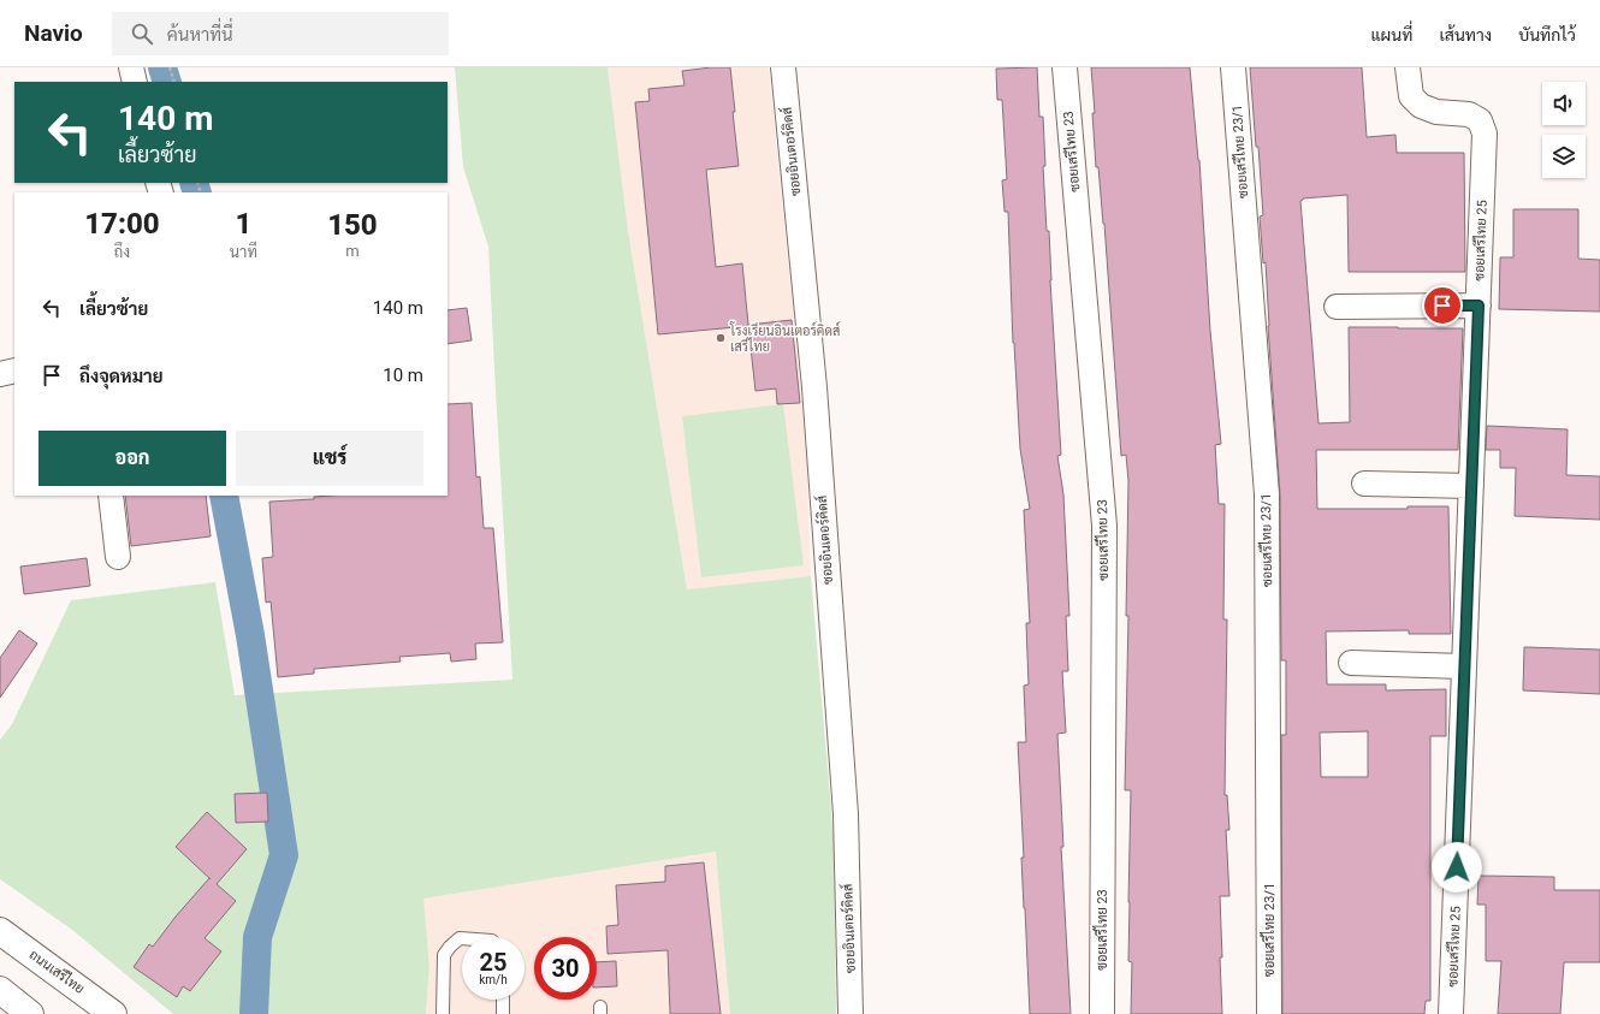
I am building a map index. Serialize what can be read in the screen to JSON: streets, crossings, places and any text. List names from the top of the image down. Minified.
{"streets":{"main road":["ถนนเสรีไทย"],"street":["ซอยอินเตอร์คิดส์","ซอยเสรีไทย 23","ซอยเสรีไทย 23/1","ซอยเสรีไทย 25"]},"places":["โรงเรียนอินเตอร์คิดส์ เสรีไทย"],"page":{"header":"Navio","search":"ค้นหาที่นี่","nav":["แผนที่","เส้นทาง","บันทึกไว้"],"turn":["140 m","เลี้ยวซ้าย"],"eta":["17:00","ถึง","1","นาที","150","m"],"list":[{"name":"เลี้ยวซ้าย","value":"140 m"},{"name":"ถึงจุดหมาย","value":"10 m"}],"buttons":["ออก","แชร์"],"speed":"25 km/h","limit":"30"}}
